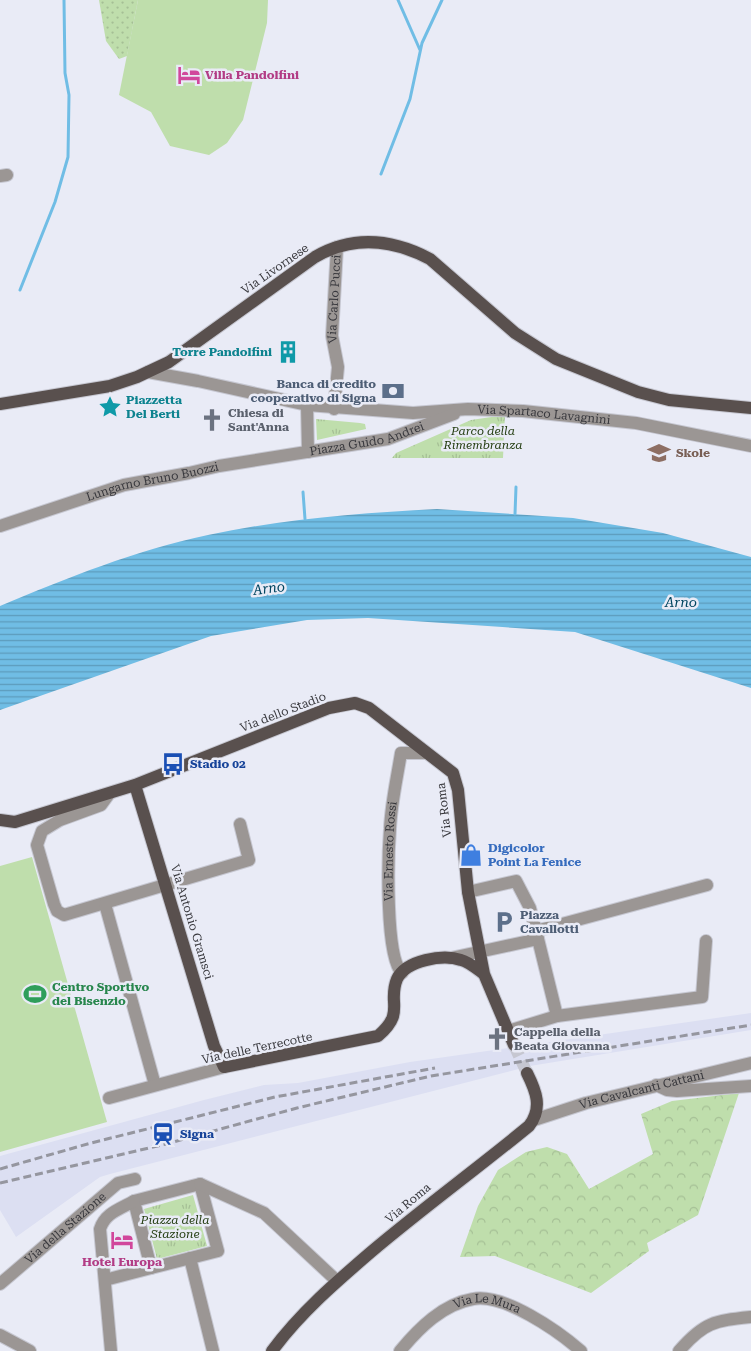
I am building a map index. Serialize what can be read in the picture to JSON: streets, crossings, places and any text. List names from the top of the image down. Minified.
{"streets":{"main road":["Via Livornese","Via dello Stadio","Via Roma","Via Antonio Gramsci","Via delle Terrecotte"],"street":["Via Carlo Pucci","Via Spartaco Lavagnini","Piazza Guido Andrei","Lungarno Bruno Buozzi","Via Ernesto Rossi","Via Cavalcanti Cattani","Via della Stazione","Via Le Mura"]},"crossings":[["Via Livornese","Via Carlo Pucci"],["Via Livornese","Via Spartaco Lavagnini"],["Via Carlo Pucci","Via Spartaco Lavagnini"],["Via Spartaco Lavagnini","Piazza Guido Andrei"],["Piazza Guido Andrei","Lungarno Bruno Buozzi"],["Via dello Stadio","Via Roma"],["Via dello Stadio","Via Ernesto Rossi"],["Via dello Stadio","Via Antonio Gramsci"],["Via Roma","Via Cavalcanti Cattani"],["Via Ernesto Rossi","Via delle Terrecotte"],["Via Antonio Gramsci","Via delle Terrecotte"]],"water":["Arno"],"parks":["Parco della Rimembranza","Piazza della Stazione"],"places":{"hotel":["Villa Pandolfini","Hotel Europa"],"building":["Torre Pandolfini"],"bank":["Banca di credito cooperativo di Signa"],"place":["Piazzetta Del Berti"],"church":["Chiesa di Sant'Anna","Cappella della Beata Giovanna"],"school or university":["Skole"],"bus stop":["Stadio 02"],"shop":["Digicolor Point La Fenice"],"parking":["Piazza Cavallotti"],"sports":["Centro Sportivo del Bisenzio"],"station":["Signa"]}}
